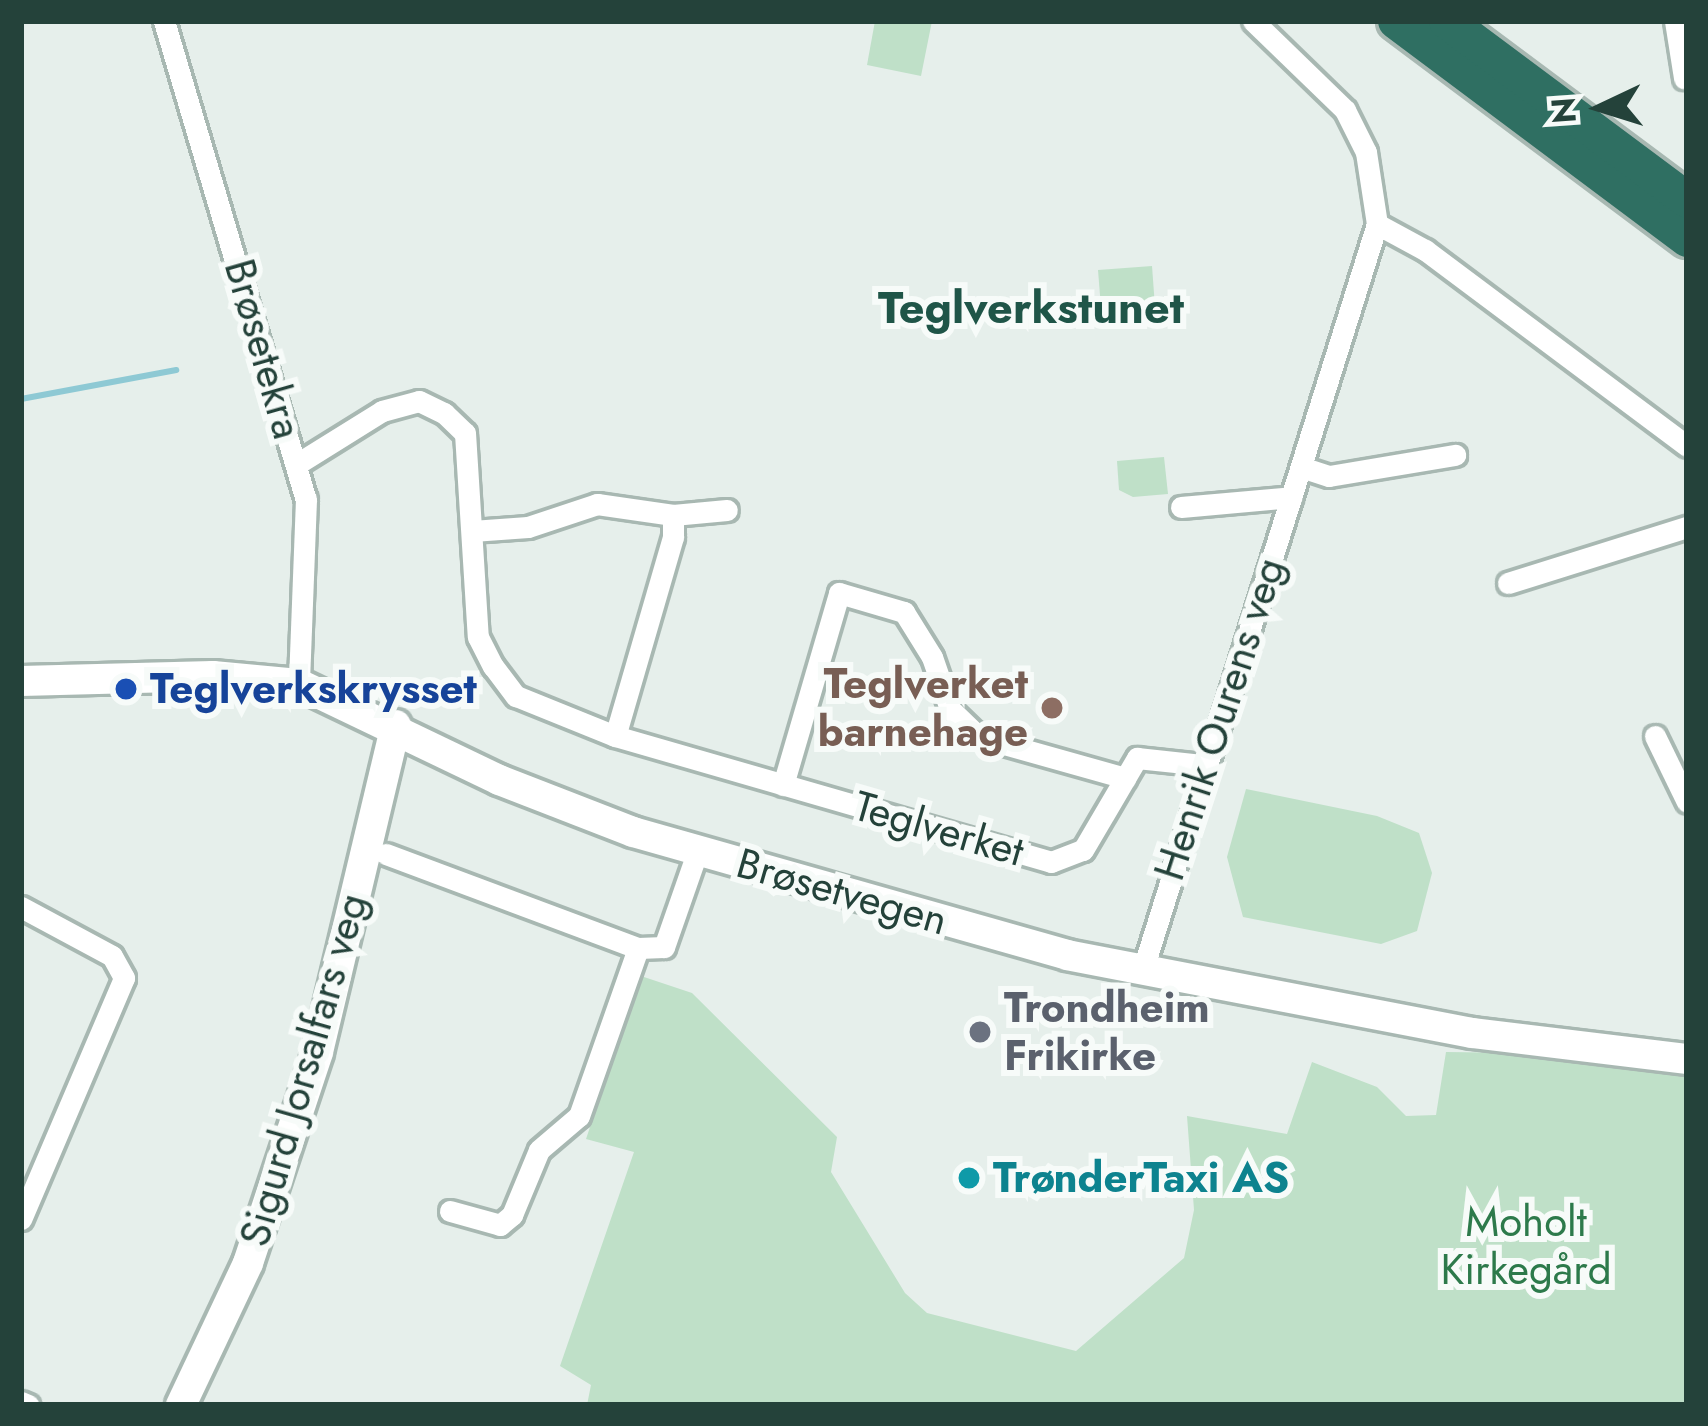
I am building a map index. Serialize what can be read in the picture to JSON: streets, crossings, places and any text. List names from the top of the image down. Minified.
{"streets":{"street":["Brøsetekra","Henrik Ourens veg","Teglverket","Brøsetvegen","Sigurd Jorsalfars veg"]},"crossings":[["Brøsetekra","Teglverket"],["Brøsetekra","Brøsetvegen"],["Henrik Ourens veg","Brøsetvegen"],["Brøsetvegen","Sigurd Jorsalfars veg"]],"districts":["Teglverkstunet"],"parks":["Moholt Kirkegård"],"places":["Teglverkskrysset","Teglverket barnehage","Trondheim Frikirke","TrønderTaxi AS"],"north":"left"}
